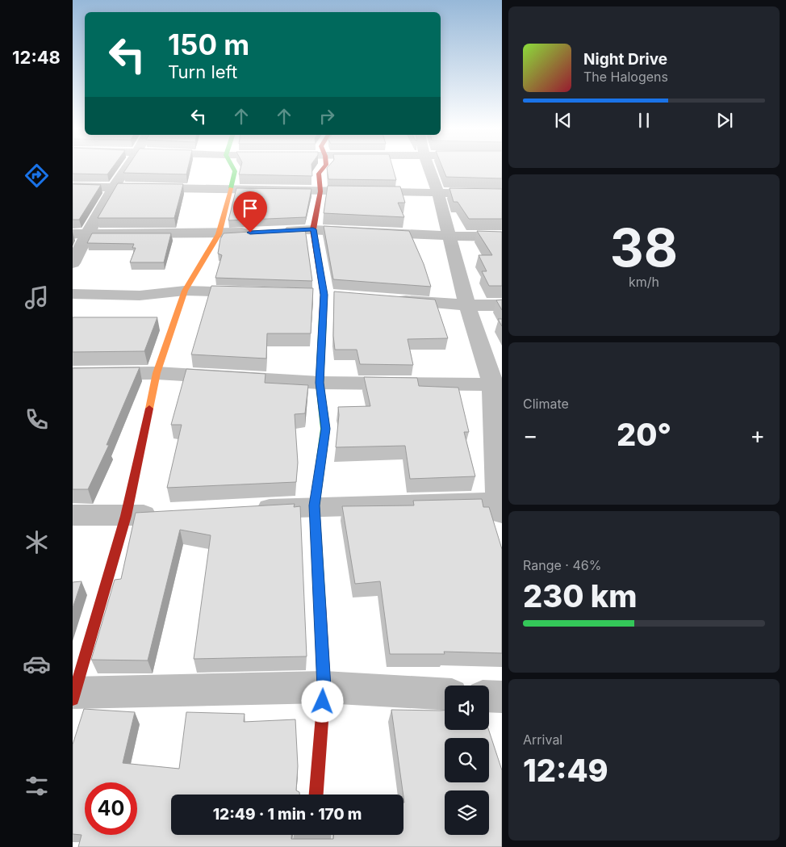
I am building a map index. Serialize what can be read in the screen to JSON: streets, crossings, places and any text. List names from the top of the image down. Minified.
{"page":{"tabs":"12:48","turn":["150 m","Turn left"],"song":["Night Drive","The Halogens"],"tile":[["38","km/h"],"Climate",["Range · 46%","230 km"],["Arrival","12:49"]],"heat":["−","20°","+"],"limit":"40","trip":"12:49 · 1 min · 170 m"}}
